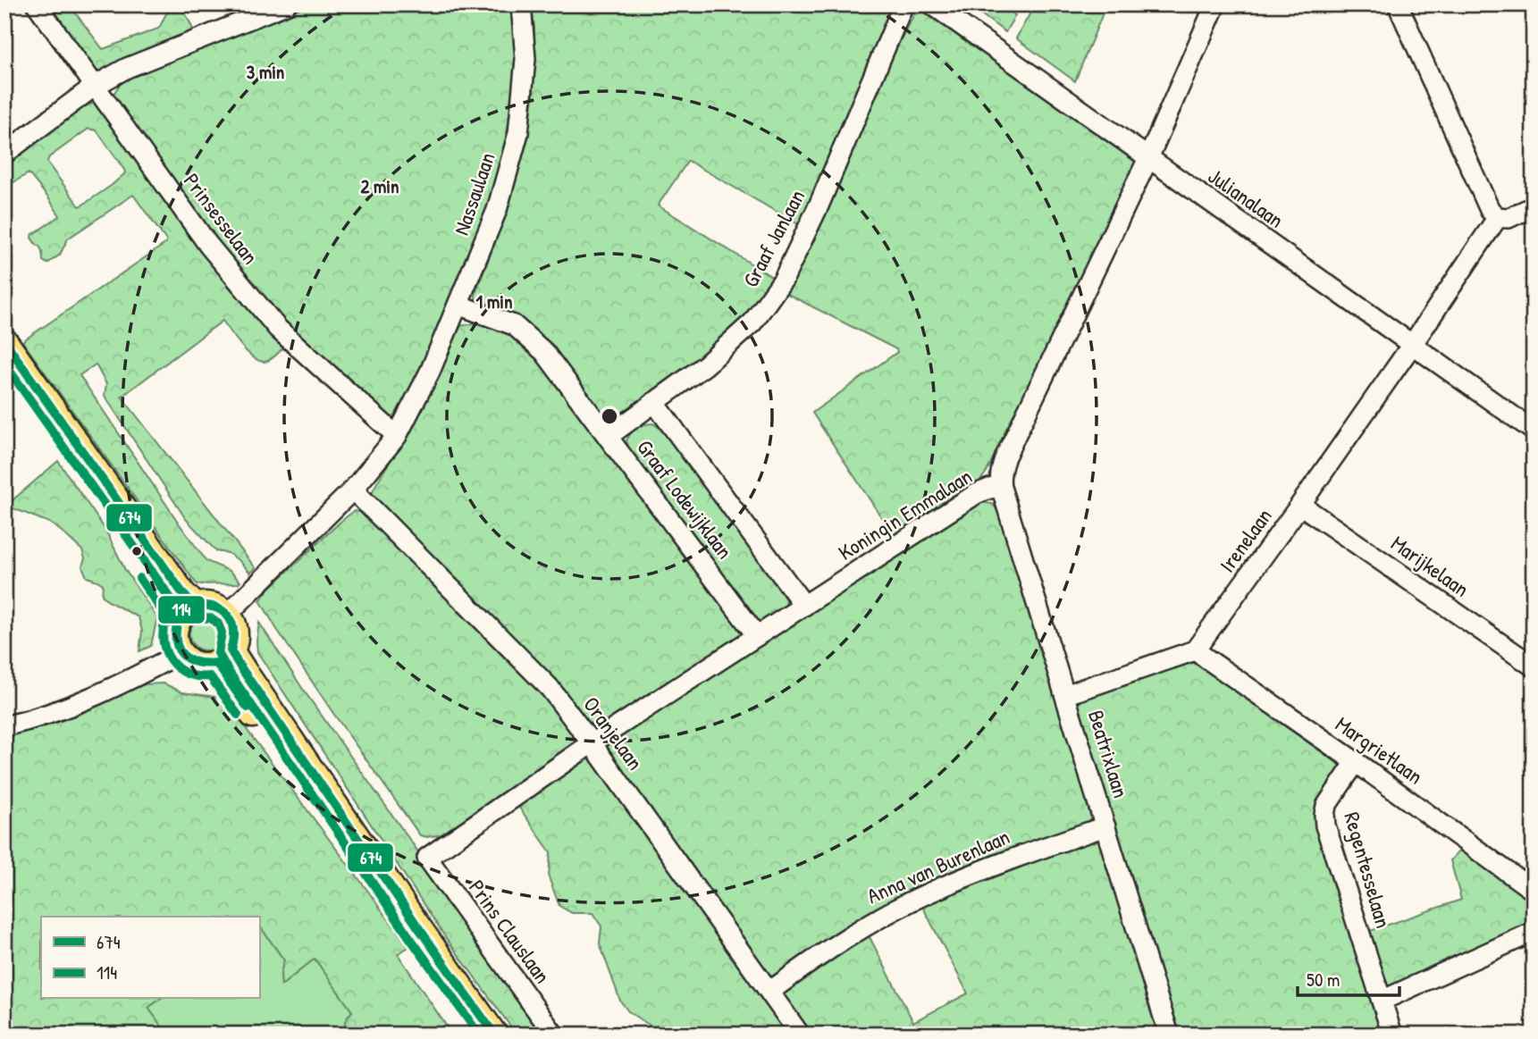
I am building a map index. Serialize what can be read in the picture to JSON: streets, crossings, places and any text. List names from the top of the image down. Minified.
{"streets":{"street":["Nassaulaan","Julianalaan","Prinsesselaan","Graaf Janlaan","Graaf Lodewijklaan","Koningin Emmalaan","Irenelaan","Marijkelaan","Oranjelaan","Margrietlaan","Beatrixlaan","Anna van Burenlaan","Regentesselaan","Prins Clauslaan"]},"crossings":[["Nassaulaan","Prinsesselaan"],["Nassaulaan","Graaf Lodewijklaan"],["Nassaulaan","Oranjelaan"],["Julianalaan","Koningin Emmalaan"],["Julianalaan","Irenelaan"],["Graaf Janlaan","Graaf Lodewijklaan"],["Graaf Lodewijklaan","Koningin Emmalaan"],["Koningin Emmalaan","Oranjelaan"],["Koningin Emmalaan","Beatrixlaan"],["Koningin Emmalaan","Prins Clauslaan"],["Irenelaan","Marijkelaan"],["Irenelaan","Margrietlaan"],["Oranjelaan","Anna van Burenlaan"],["Margrietlaan","Regentesselaan"],["Beatrixlaan","Anna van Burenlaan"]],"lines":["transit line 674","transit line 114"],"legend":["674","114"],"scale_bar":"50 m","rings":["3 min","2 min","1 min"]}
